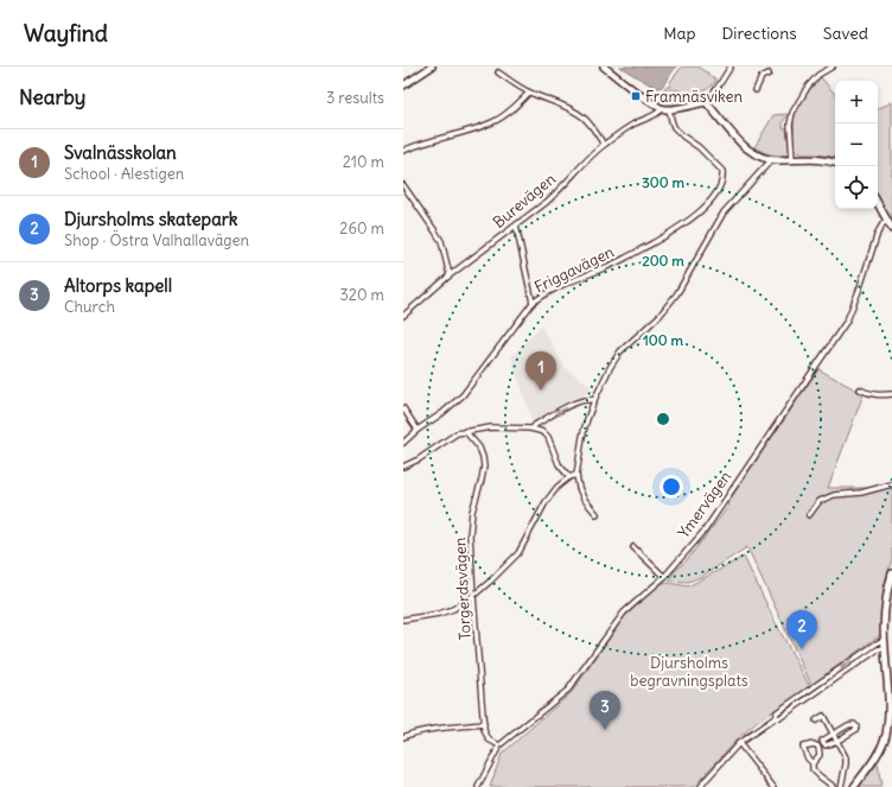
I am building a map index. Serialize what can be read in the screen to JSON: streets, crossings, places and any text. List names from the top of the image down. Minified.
{"streets":{"street":["Burevägen","Friggavägen","Ymervägen","Torgerdsvägen"]},"crossings":[["Burevägen","Friggavägen"],["Ymervägen","Torgerdsvägen"]],"parks":["Djursholms begravningsplats"],"places":{"transit":["Framnäsviken"]},"page":{"header":"Wayfind","nav":["Map","Directions","Saved"],"heading":["Nearby","3 results"],"map_buttons":["+","−"],"list":[{"mark":"1","name":"Svalnässkolan","note":"School · Alestigen","value":"210 m"},{"mark":"2","name":"Djursholms skatepark","note":"Shop · Östra Valhallavägen","value":"260 m"},{"mark":"3","name":"Altorps kapell","note":"Church","value":"320 m"}],"pins":["1","2","3"]},"rings":["300 m","200 m","100 m"]}
